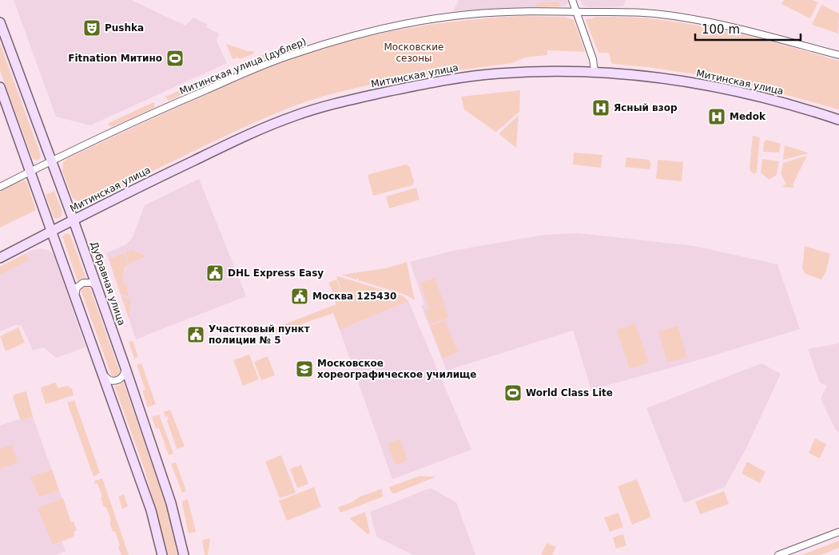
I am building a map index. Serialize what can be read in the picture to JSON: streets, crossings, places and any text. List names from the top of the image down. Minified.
{"streets":{"main road":["Митинская улица","Дубравная улица"],"street":["Митинская улица (дублер)"]},"crossings":[["Митинская улица (дублер)","Дубравная улица"],["Митинская улица","Дубравная улица"]],"parks":["Московские сезоны"],"places":{"theatre":["Pushka"],"sports":["Fitnation Митино","World Class Lite"],"hospital":["Ясный взор","Medok"],"public building":["DHL Express Easy","Москва 125430","Участковый пункт полиции № 5"],"school or university":["Московское хореографическое училище"]},"scale_bar":"100 m"}
